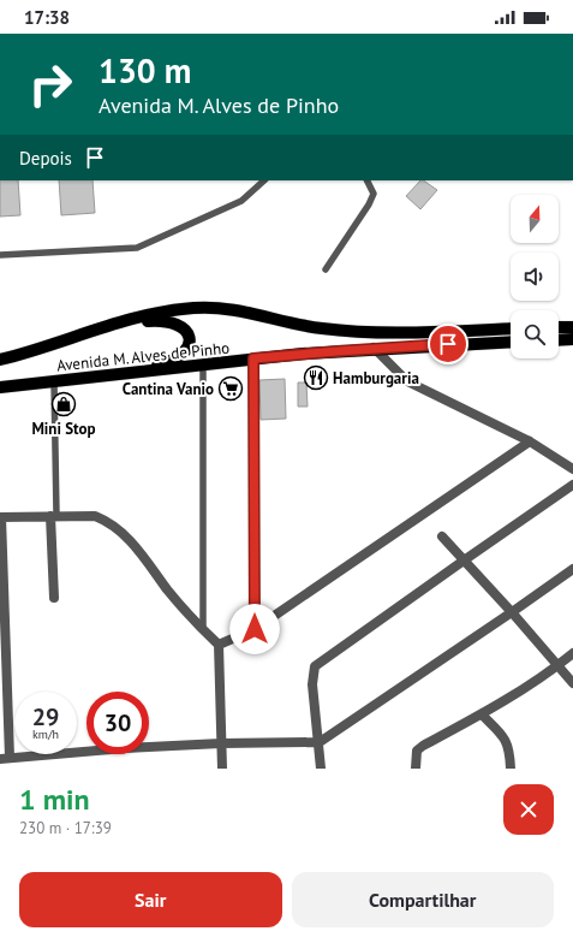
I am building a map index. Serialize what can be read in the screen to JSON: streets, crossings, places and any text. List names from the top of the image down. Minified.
{"streets":{"main road":["Avenida M. Alves de Pinho"]},"places":{"restaurant":["Hamburgaria"],"supermarket":["Cantina Vanio"],"shop":["Mini Stop"]},"north":"top","page":{"status":"17:38","turn":["130 m","Avenida M. Alves de Pinho"],"then":"Depois","speed":"29 km/h","limit":"30","heading":["1 min","230 m · 17:39"],"buttons":["Sair","Compartilhar"]}}
